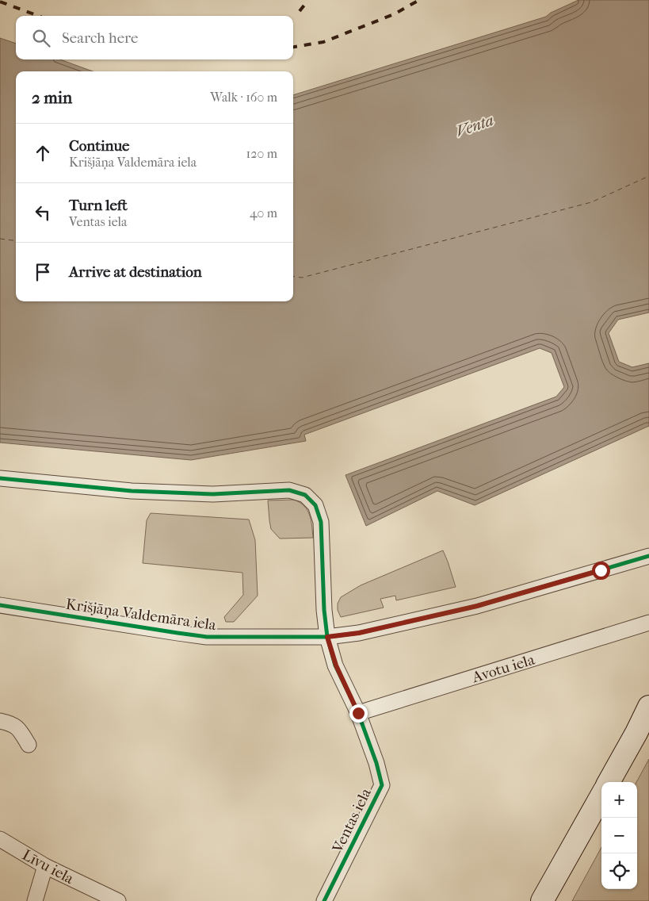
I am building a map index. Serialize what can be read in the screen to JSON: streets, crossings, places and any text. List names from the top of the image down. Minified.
{"streets":{"street":["Krišjāņa Valdemāra iela","Avotu iela","Ventas iela","Līvu iela"]},"crossings":[["Krišjāņa Valdemāra iela","Ventas iela"],["Avotu iela","Ventas iela"]],"water":["Venta"],"page":{"search":"Search here","heading":["2 min","Walk · 160 m"],"list":[["Continue","Krišjāņa Valdemāra iela","120 m"],["Turn left","Ventas iela","40 m"],"Arrive at destination"],"map_buttons":["+","−"]}}
